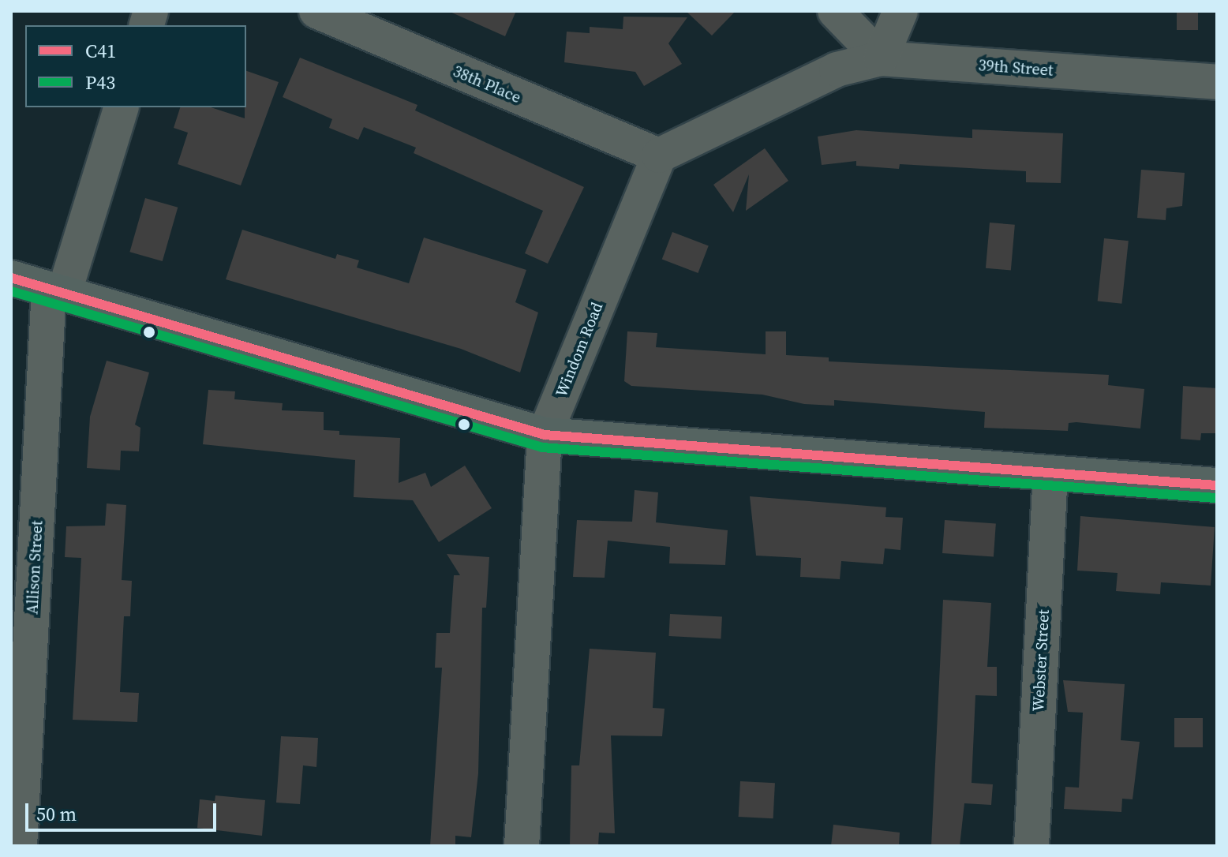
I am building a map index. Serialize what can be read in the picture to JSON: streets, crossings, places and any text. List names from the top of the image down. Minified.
{"streets":{"street":["39th Street","38th Place","Windom Road","Allison Street","Webster Street"]},"crossings":[["38th Place","Windom Road"]],"lines":["transit line C41","transit line P43"],"legend":["C41","P43"],"scale_bar":"50 m"}
